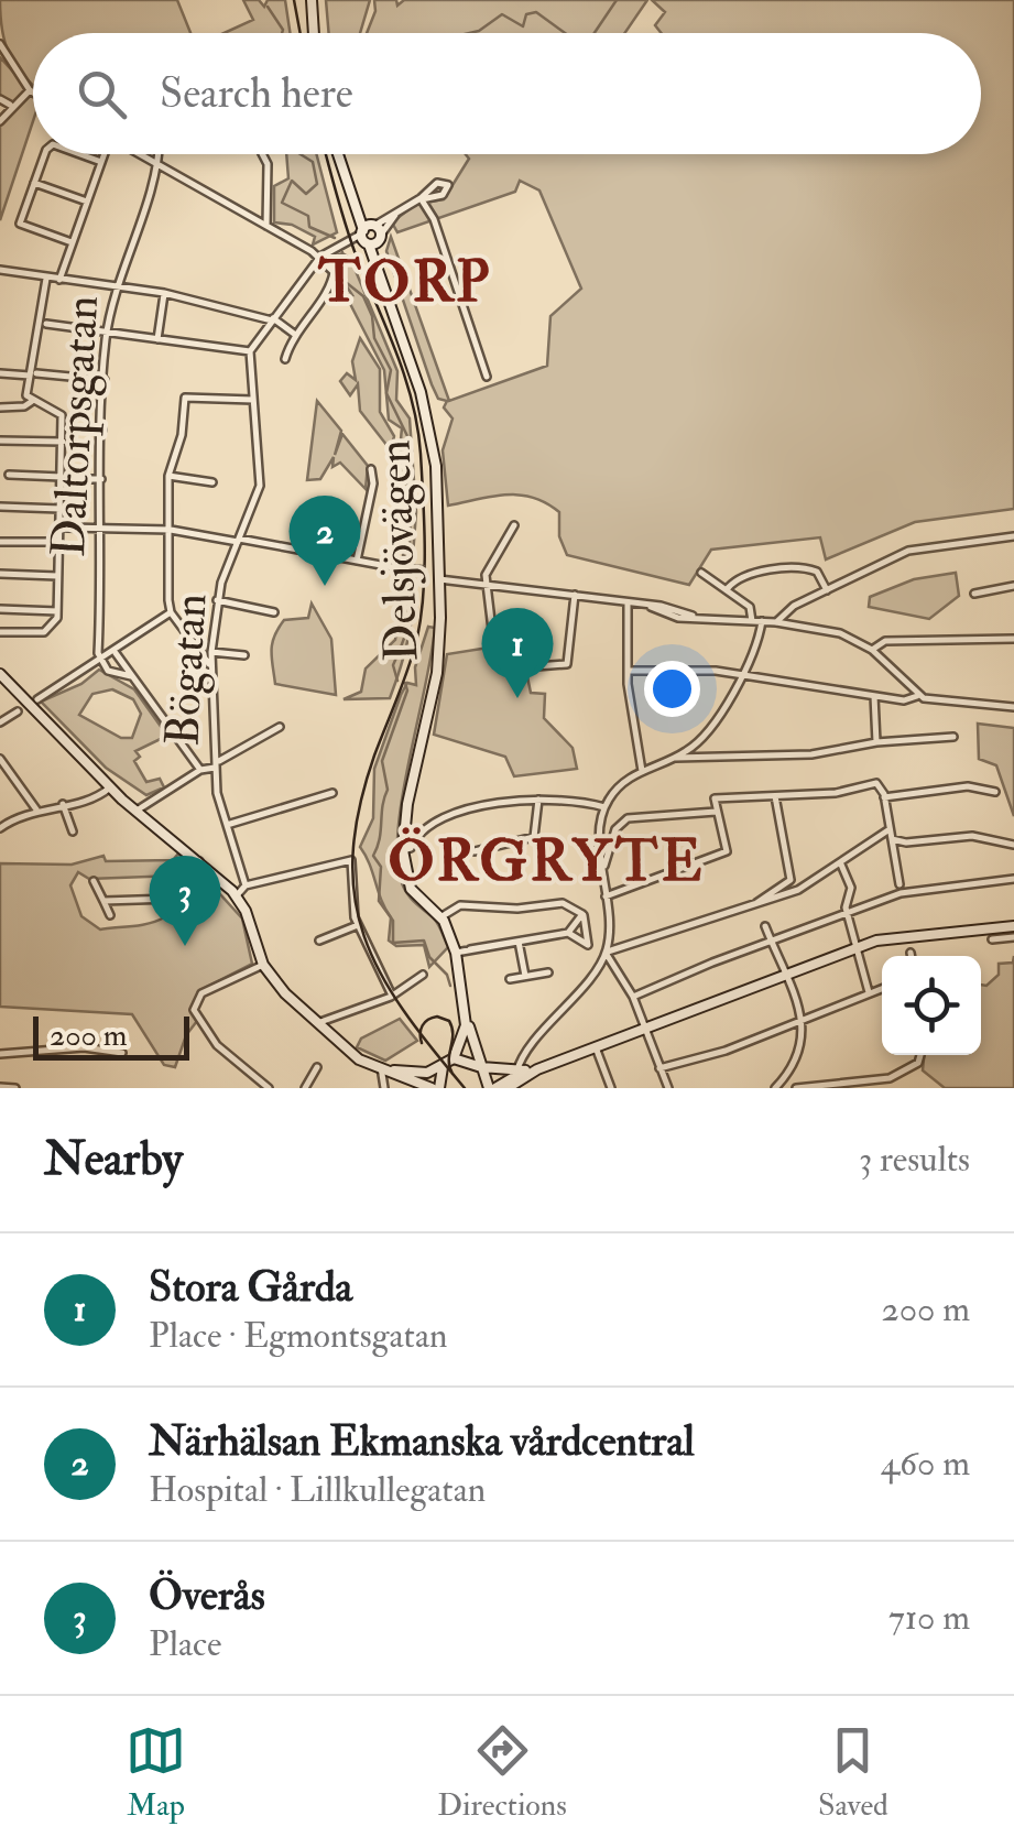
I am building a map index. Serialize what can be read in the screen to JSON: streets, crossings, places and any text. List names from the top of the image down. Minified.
{"streets":{"street":["Daltorpsgatan","Delsjövägen","Bögatan"]},"districts":["TORP","ÖRGRYTE"],"scale_bar":"200 m","page":{"search":"Search here","pins":["2","1","3"],"scale":"200 m","heading":["Nearby","3 results"],"list":[{"mark":"1","name":"Stora Gårda","note":"Place · Egmontsgatan","value":"200 m"},{"mark":"2","name":"Närhälsan Ekmanska vårdcentral","note":"Hospital · Lillkullegatan","value":"460 m"},{"mark":"3","name":"Överås","note":"Place","value":"710 m"}],"nav":["Map","Directions","Saved"]}}
